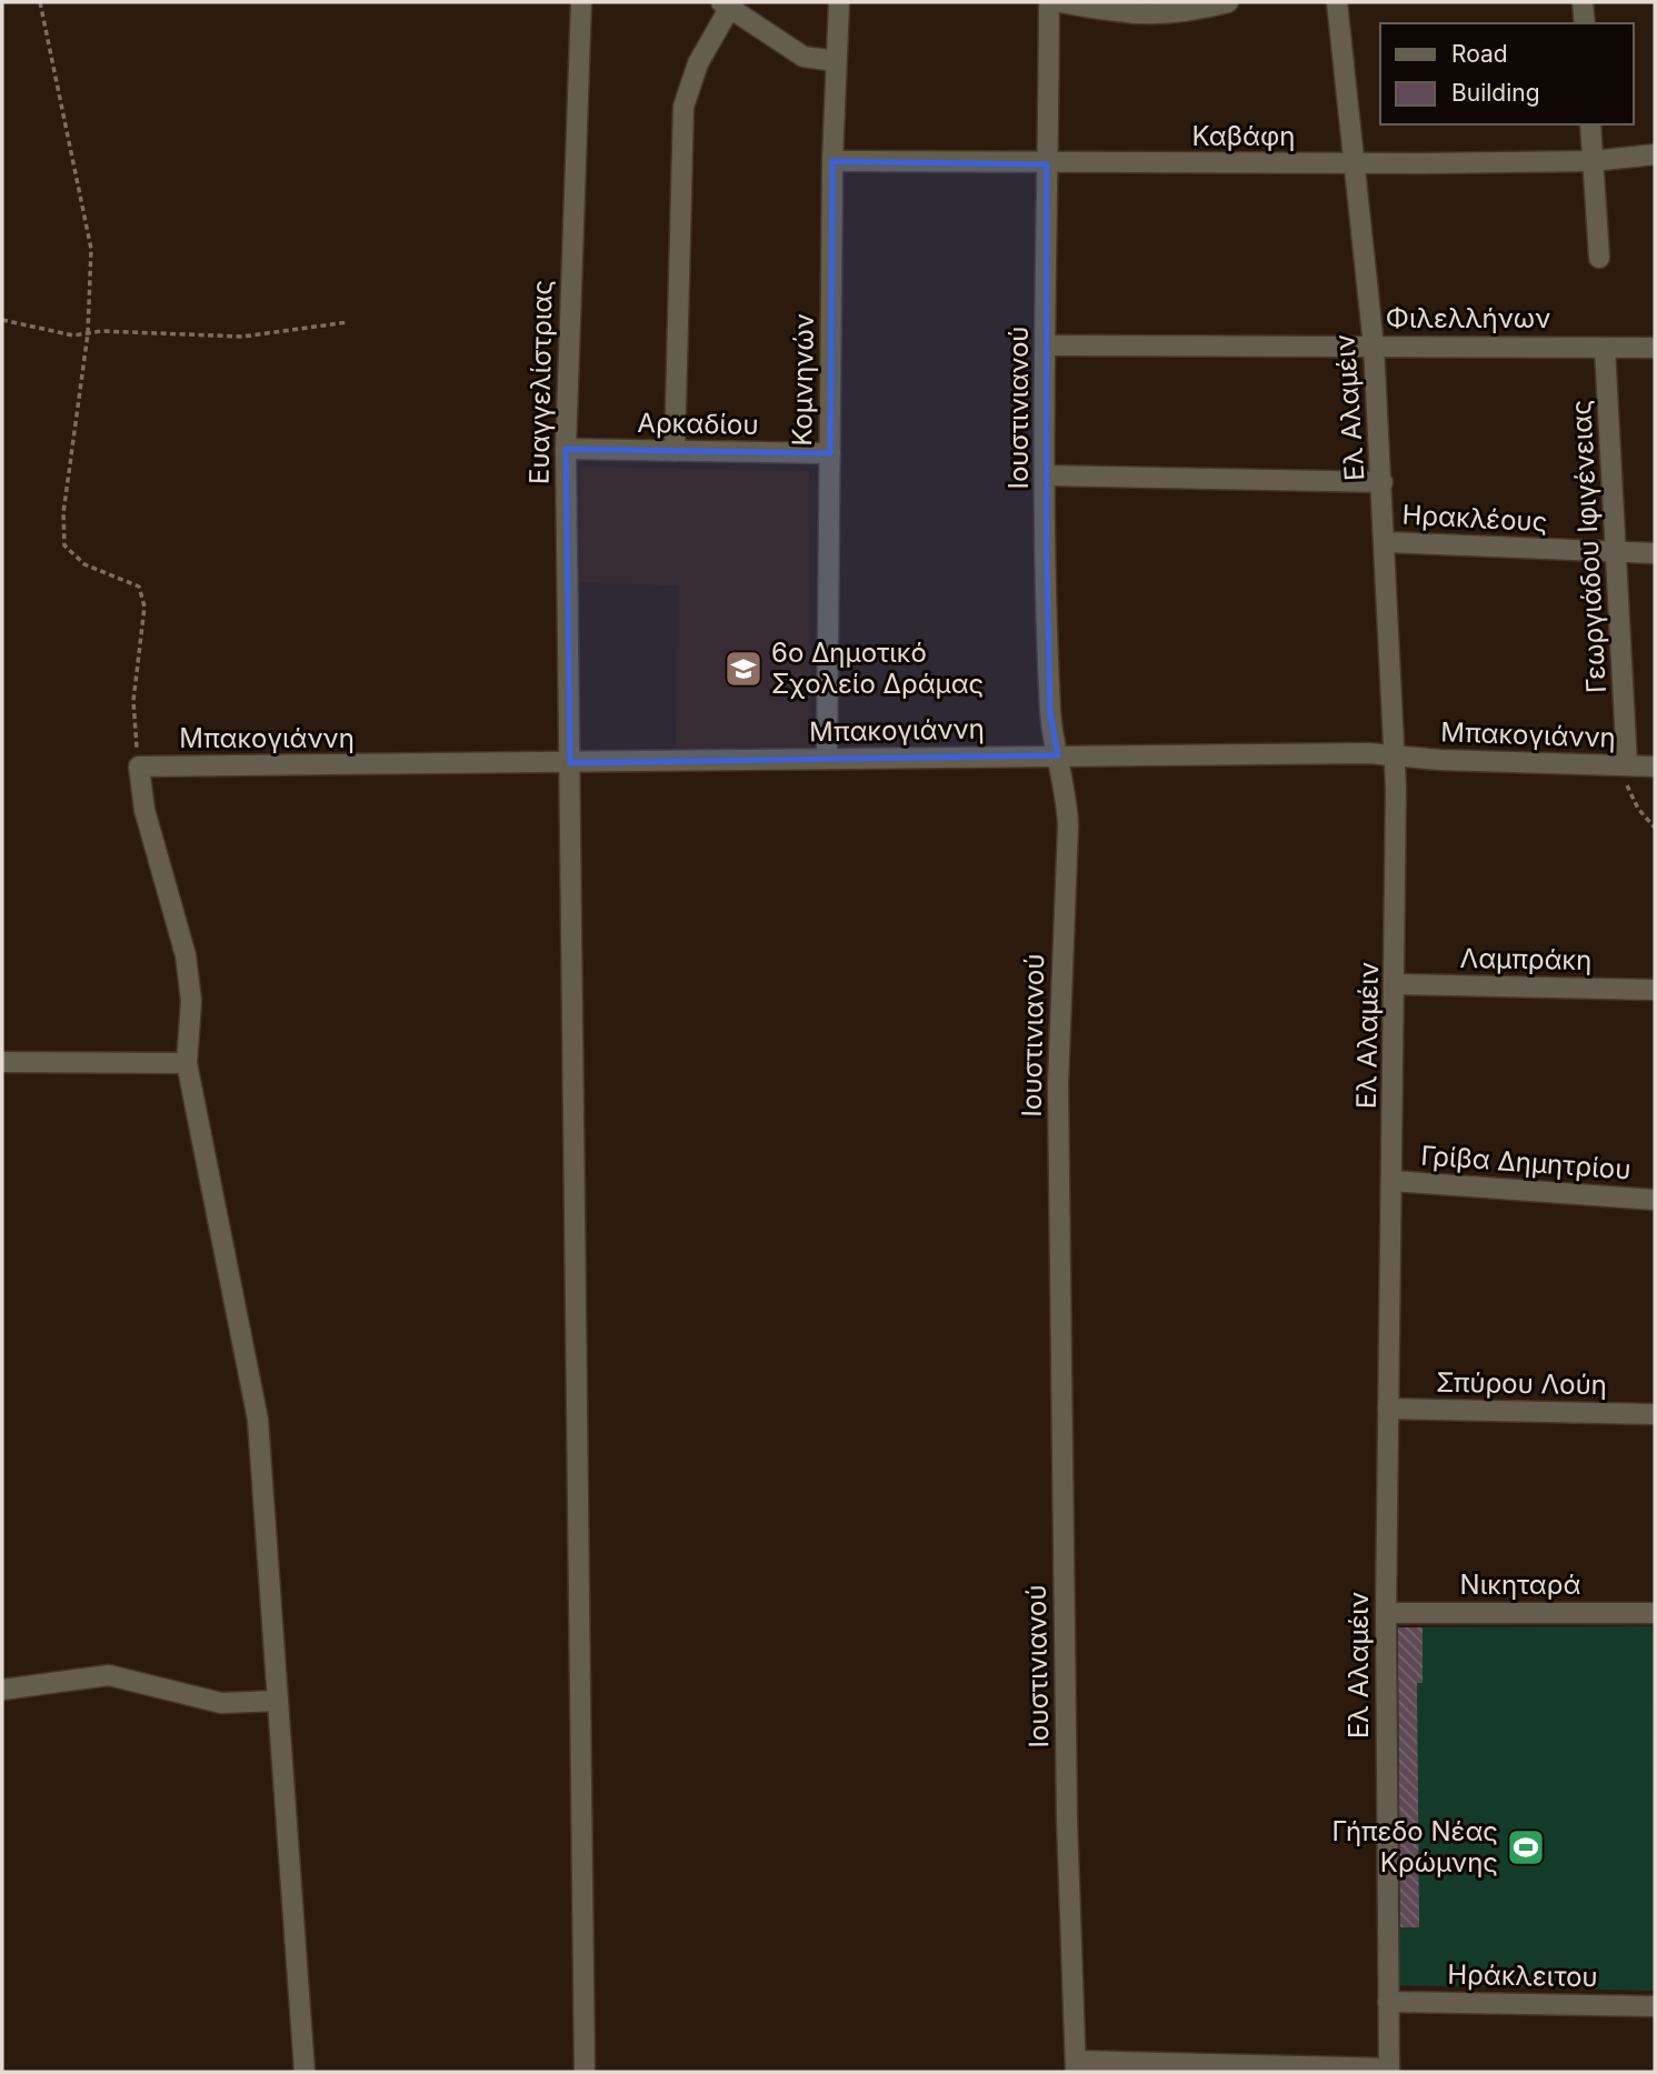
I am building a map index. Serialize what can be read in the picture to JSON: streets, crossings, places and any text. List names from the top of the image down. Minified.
{"streets":{"street":["Καβάφη","Φιλελλήνων","Κομνηνών","Ευαγγελίστριας","Ιουστινιανού","Ελ Αλαμέιν","Αρκαδίου","Ηρακλέους","Γεωργιάδου Ιφιγένειας","Μπακογιάννη","Λαμπράκη","Γρίβα Δημητρίου","Σπύρου Λούη","Νικηταρά","Ηράκλειτου"]},"crossings":[["Καβάφη","Κομνηνών"],["Καβάφη","Ιουστινιανού"],["Καβάφη","Ελ Αλαμέιν"],["Φιλελλήνων","Ιουστινιανού"],["Φιλελλήνων","Ελ Αλαμέιν"],["Φιλελλήνων","Γεωργιάδου Ιφιγένειας"],["Κομνηνών","Αρκαδίου"],["Κομνηνών","Μπακογιάννη"],["Ευαγγελίστριας","Αρκαδίου"],["Ευαγγελίστριας","Μπακογιάννη"],["Ιουστινιανού","Μπακογιάννη"],["Ελ Αλαμέιν","Ηρακλέους"],["Ελ Αλαμέιν","Μπακογιάννη"],["Ελ Αλαμέιν","Λαμπράκη"],["Ελ Αλαμέιν","Γρίβα Δημητρίου"],["Ελ Αλαμέιν","Σπύρου Λούη"],["Ελ Αλαμέιν","Νικηταρά"],["Ελ Αλαμέιν","Ηράκλειτου"],["Ηρακλέους","Γεωργιάδου Ιφιγένειας"],["Γεωργιάδου Ιφιγένειας","Μπακογιάννη"]],"places":{"school or university":["6o Δημοτικό Σχολείο Δράμας"],"sports":["Γήπεδο Νέας Κρώμνης"]},"legend":["Road","Building"]}
